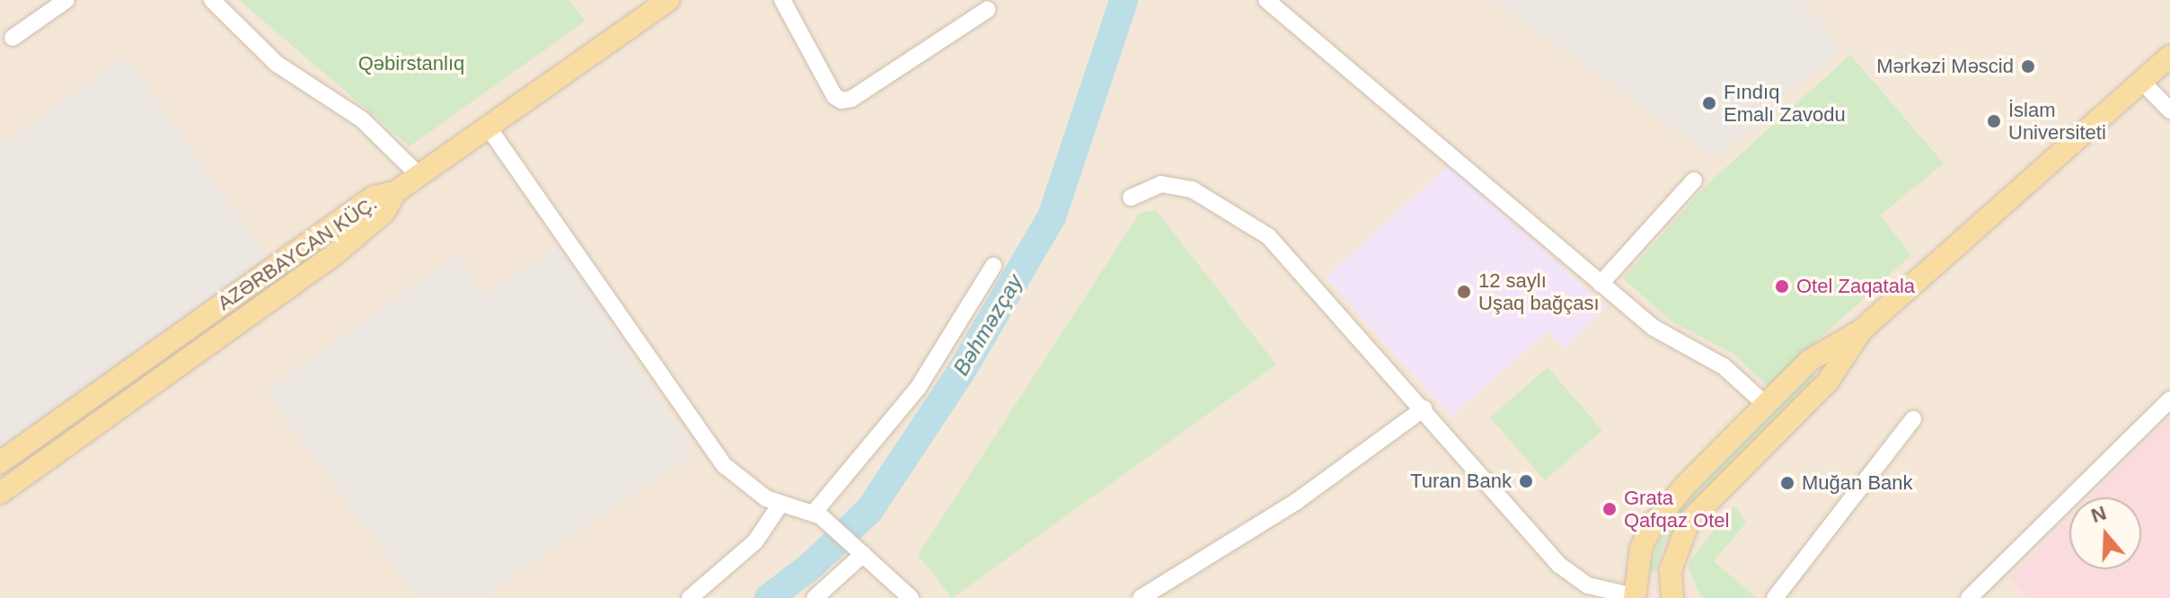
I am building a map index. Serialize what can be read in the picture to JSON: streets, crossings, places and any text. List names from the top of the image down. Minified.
{"streets":{"main road":["AZƏRBAYCAN KÜÇ."]},"water":["Bəhməzçay"],"parks":["Qəbirstanlıq"],"places":["Mərkəzi Məscid","Fındıq Emalı Zavodu","İslam Universiteti","Otel Zaqatala","12 saylı Uşaq bağçası","Turan Bank","Muğan Bank","Grata Qafqaz Otel"],"north":"top"}
